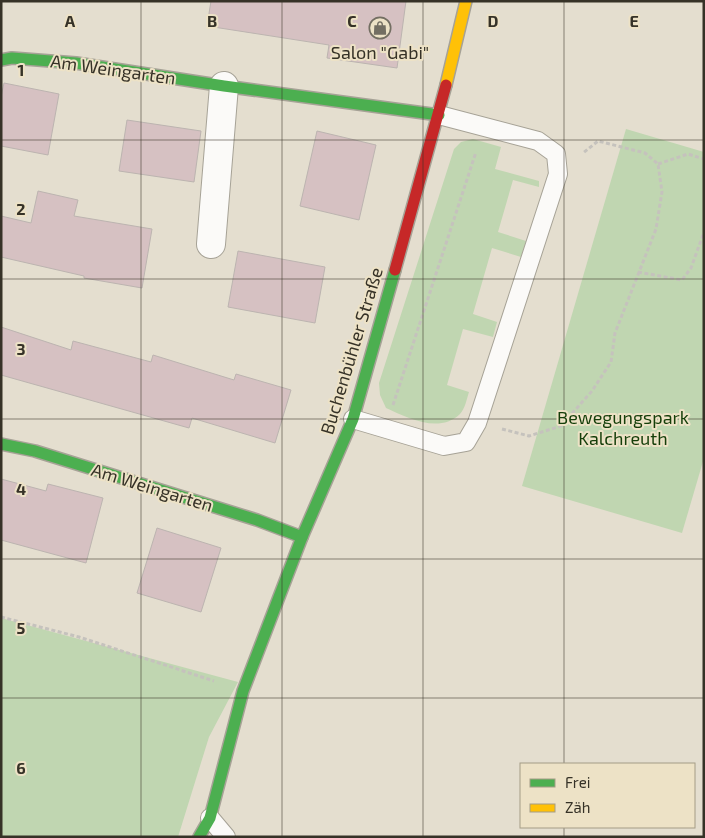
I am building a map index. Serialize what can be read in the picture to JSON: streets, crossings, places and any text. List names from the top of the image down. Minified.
{"streets":{"street":["Am Weingarten","Buchenbühler Straße"]},"crossings":[["Am Weingarten","Buchenbühler Straße"]],"parks":["Bewegungspark Kalchreuth"],"places":{"shop":["Salon \"Gabi\""]},"legend":["Frei","Zäh"],"grid":{"columns":["A","B","C","D","E"],"rows":["1","2","3","4","5","6"]}}
